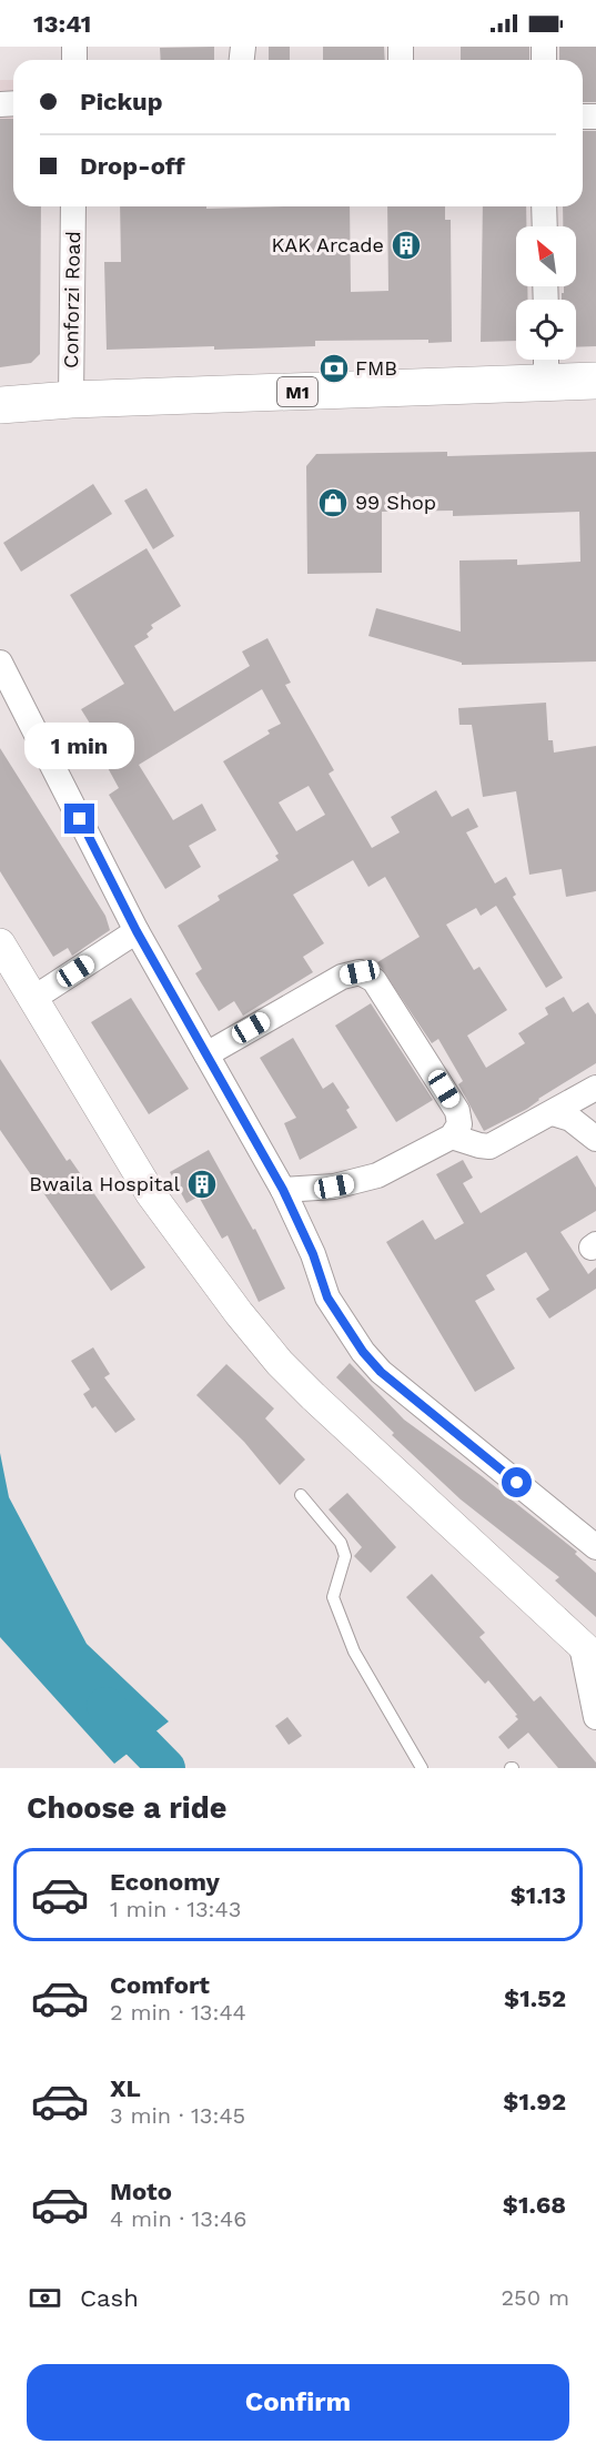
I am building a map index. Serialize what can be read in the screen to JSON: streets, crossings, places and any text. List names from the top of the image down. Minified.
{"streets":{"highway":["M1"],"street":["Conforzi Road"]},"crossings":[["Conforzi Road","M1"]],"places":{"building":["KAK Arcade","Bwaila Hospital"],"bank":["FMB"],"shop":["99 Shop"]},"north":"top left","page":{"status":"13:41","banner":["Pickup","Drop-off"],"bubble":"1 min","heading":"Choose a ride","list":[{"name":"Economy","note":"1 min · 13:43","value":"$1.13"},{"name":"Comfort","note":"2 min · 13:44","value":"$1.52"},{"name":"XL","note":"3 min · 13:45","value":"$1.92"},{"name":"Moto","note":"4 min · 13:46","value":"$1.68"}],"pay":["Cash","250 m"],"buttons":"Confirm"}}
